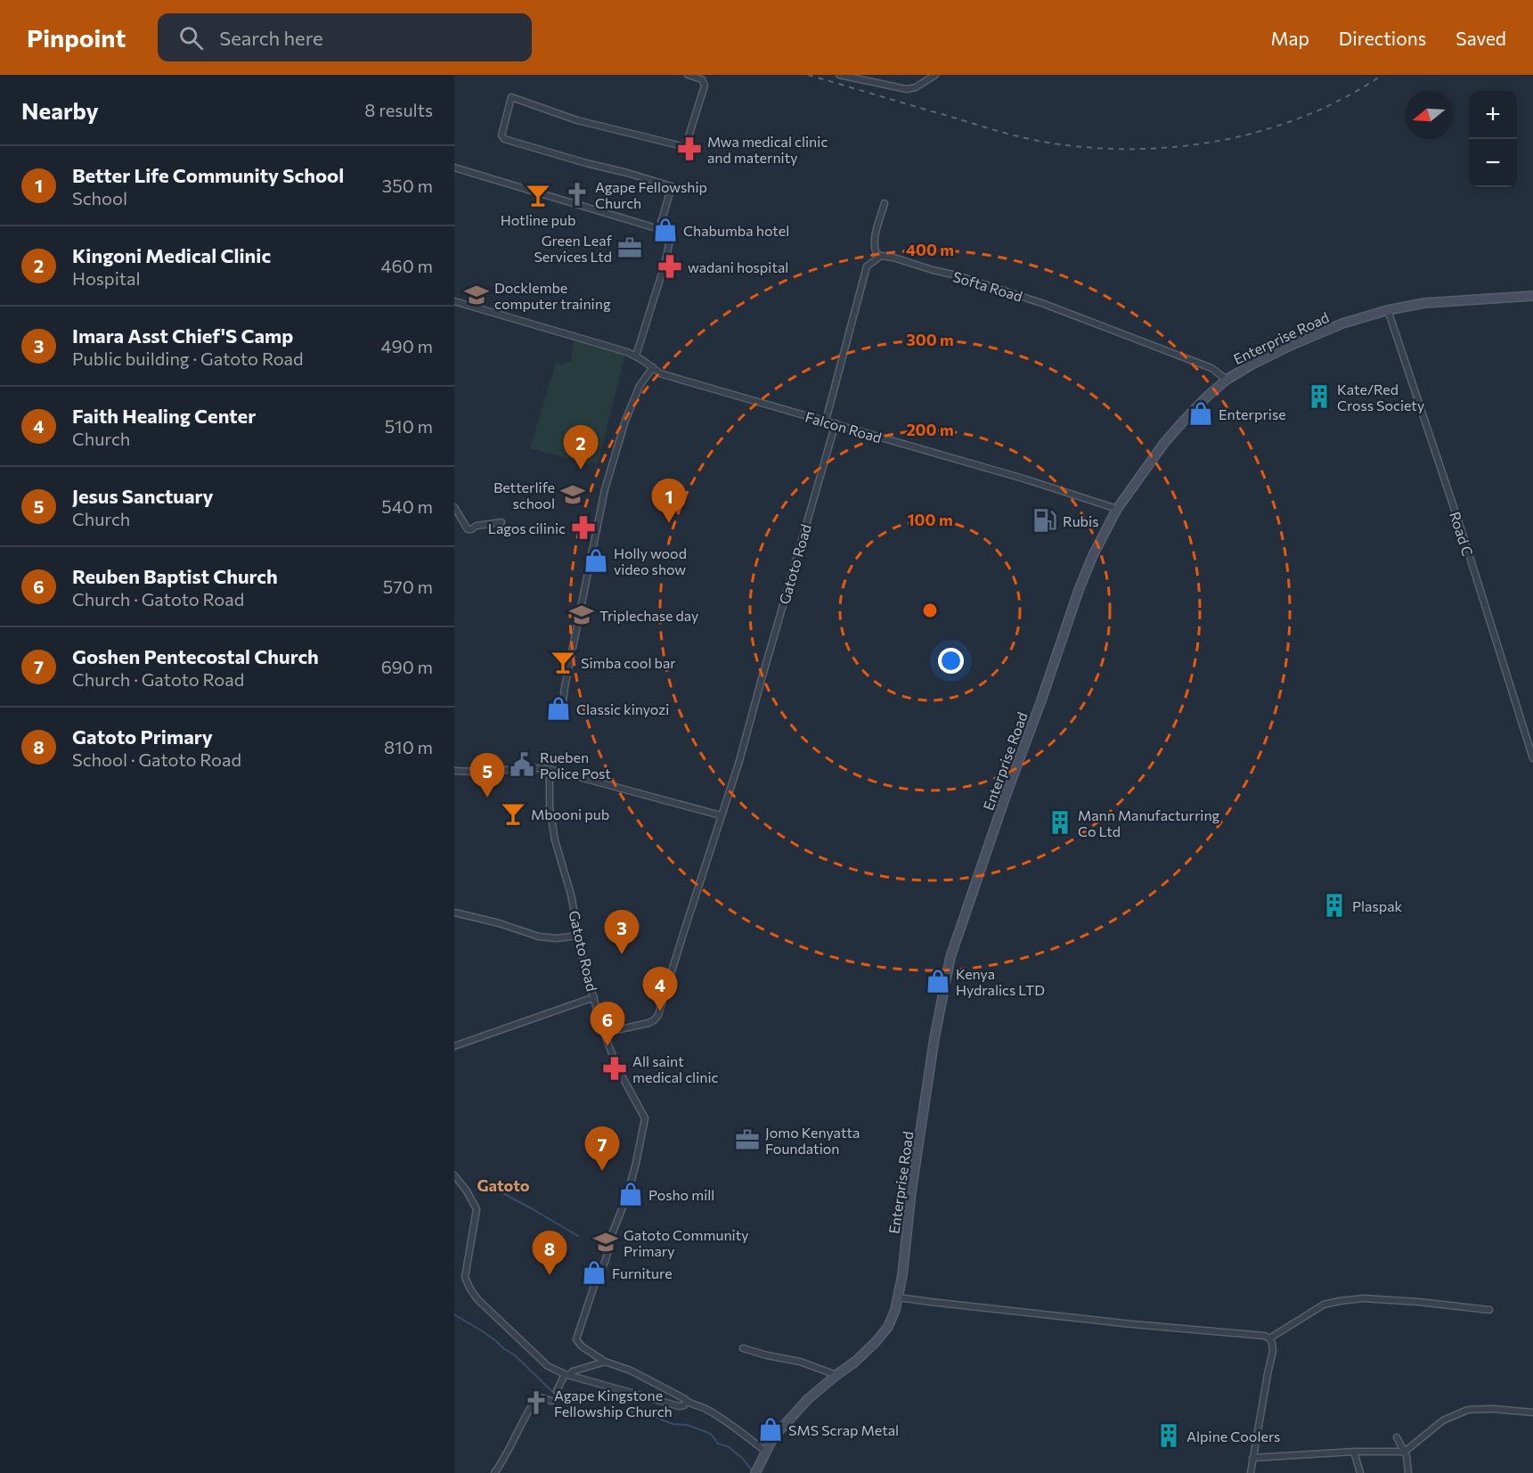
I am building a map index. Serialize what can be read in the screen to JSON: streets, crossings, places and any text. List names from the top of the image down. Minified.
{"streets":{"main road":["Enterprise Road"],"street":["Softa Road","Falcon Road","Road C","Gatoto Road"]},"crossings":[["Softa Road","Enterprise Road"],["Enterprise Road","Falcon Road"],["Enterprise Road","Road C"],["Enterprise Road","Gatoto Road"],["Falcon Road","Gatoto Road"]],"districts":["Gatoto"],"places":{"pharmacy":["Mwa medical clinic and maternity","wadani hospital","Lagos cilinic","All saint medical clinic"],"church":["Agape Fellowship Church","Agape Kingstone Fellowship Church"],"bar":["Hotline pub","Simba cool bar","Mbooni pub"],"shop":["Chabumba hotel","Enterprise","Holly wood video show","Classic kinyozi","Kenya Hydralics LTD","Posho mill","Furniture","SMS Scrap Metal"],"office":["Green Leaf Services Ltd","Jomo Kenyatta Foundation"],"school or university":["Docklembe computer training","Betterlife school","Triplechase day","Gatoto Community Primary"],"building":["Kate/Red Cross Society","Mann Manufacturring Co Ltd","Plaspak","Alpine Coolers"],"fuel station":["Rubis"],"public building":["Rueben Police Post"]},"north":"left","page":{"header":"Pinpoint","search":"Search here","nav":["Map","Directions","Saved"],"heading":["Nearby","8 results"],"map_buttons":["+","−"],"list":[{"mark":"1","name":"Better Life Community School","note":"School","value":"350 m"},{"mark":"2","name":"Kingoni Medical Clinic","note":"Hospital","value":"460 m"},{"mark":"3","name":"Imara Asst Chief'S Camp","note":"Public building · Gatoto Road","value":"490 m"},{"mark":"4","name":"Faith Healing Center","note":"Church","value":"510 m"},{"mark":"5","name":"Jesus Sanctuary","note":"Church","value":"540 m"},{"mark":"6","name":"Reuben Baptist Church","note":"Church · Gatoto Road","value":"570 m"},{"mark":"7","name":"Goshen Pentecostal Church","note":"Church · Gatoto Road","value":"690 m"},{"mark":"8","name":"Gatoto Primary","note":"School · Gatoto Road","value":"810 m"}],"pins":["2","1","5","3","4","6","7","8"]},"rings":["400 m","300 m","200 m","100 m"]}
